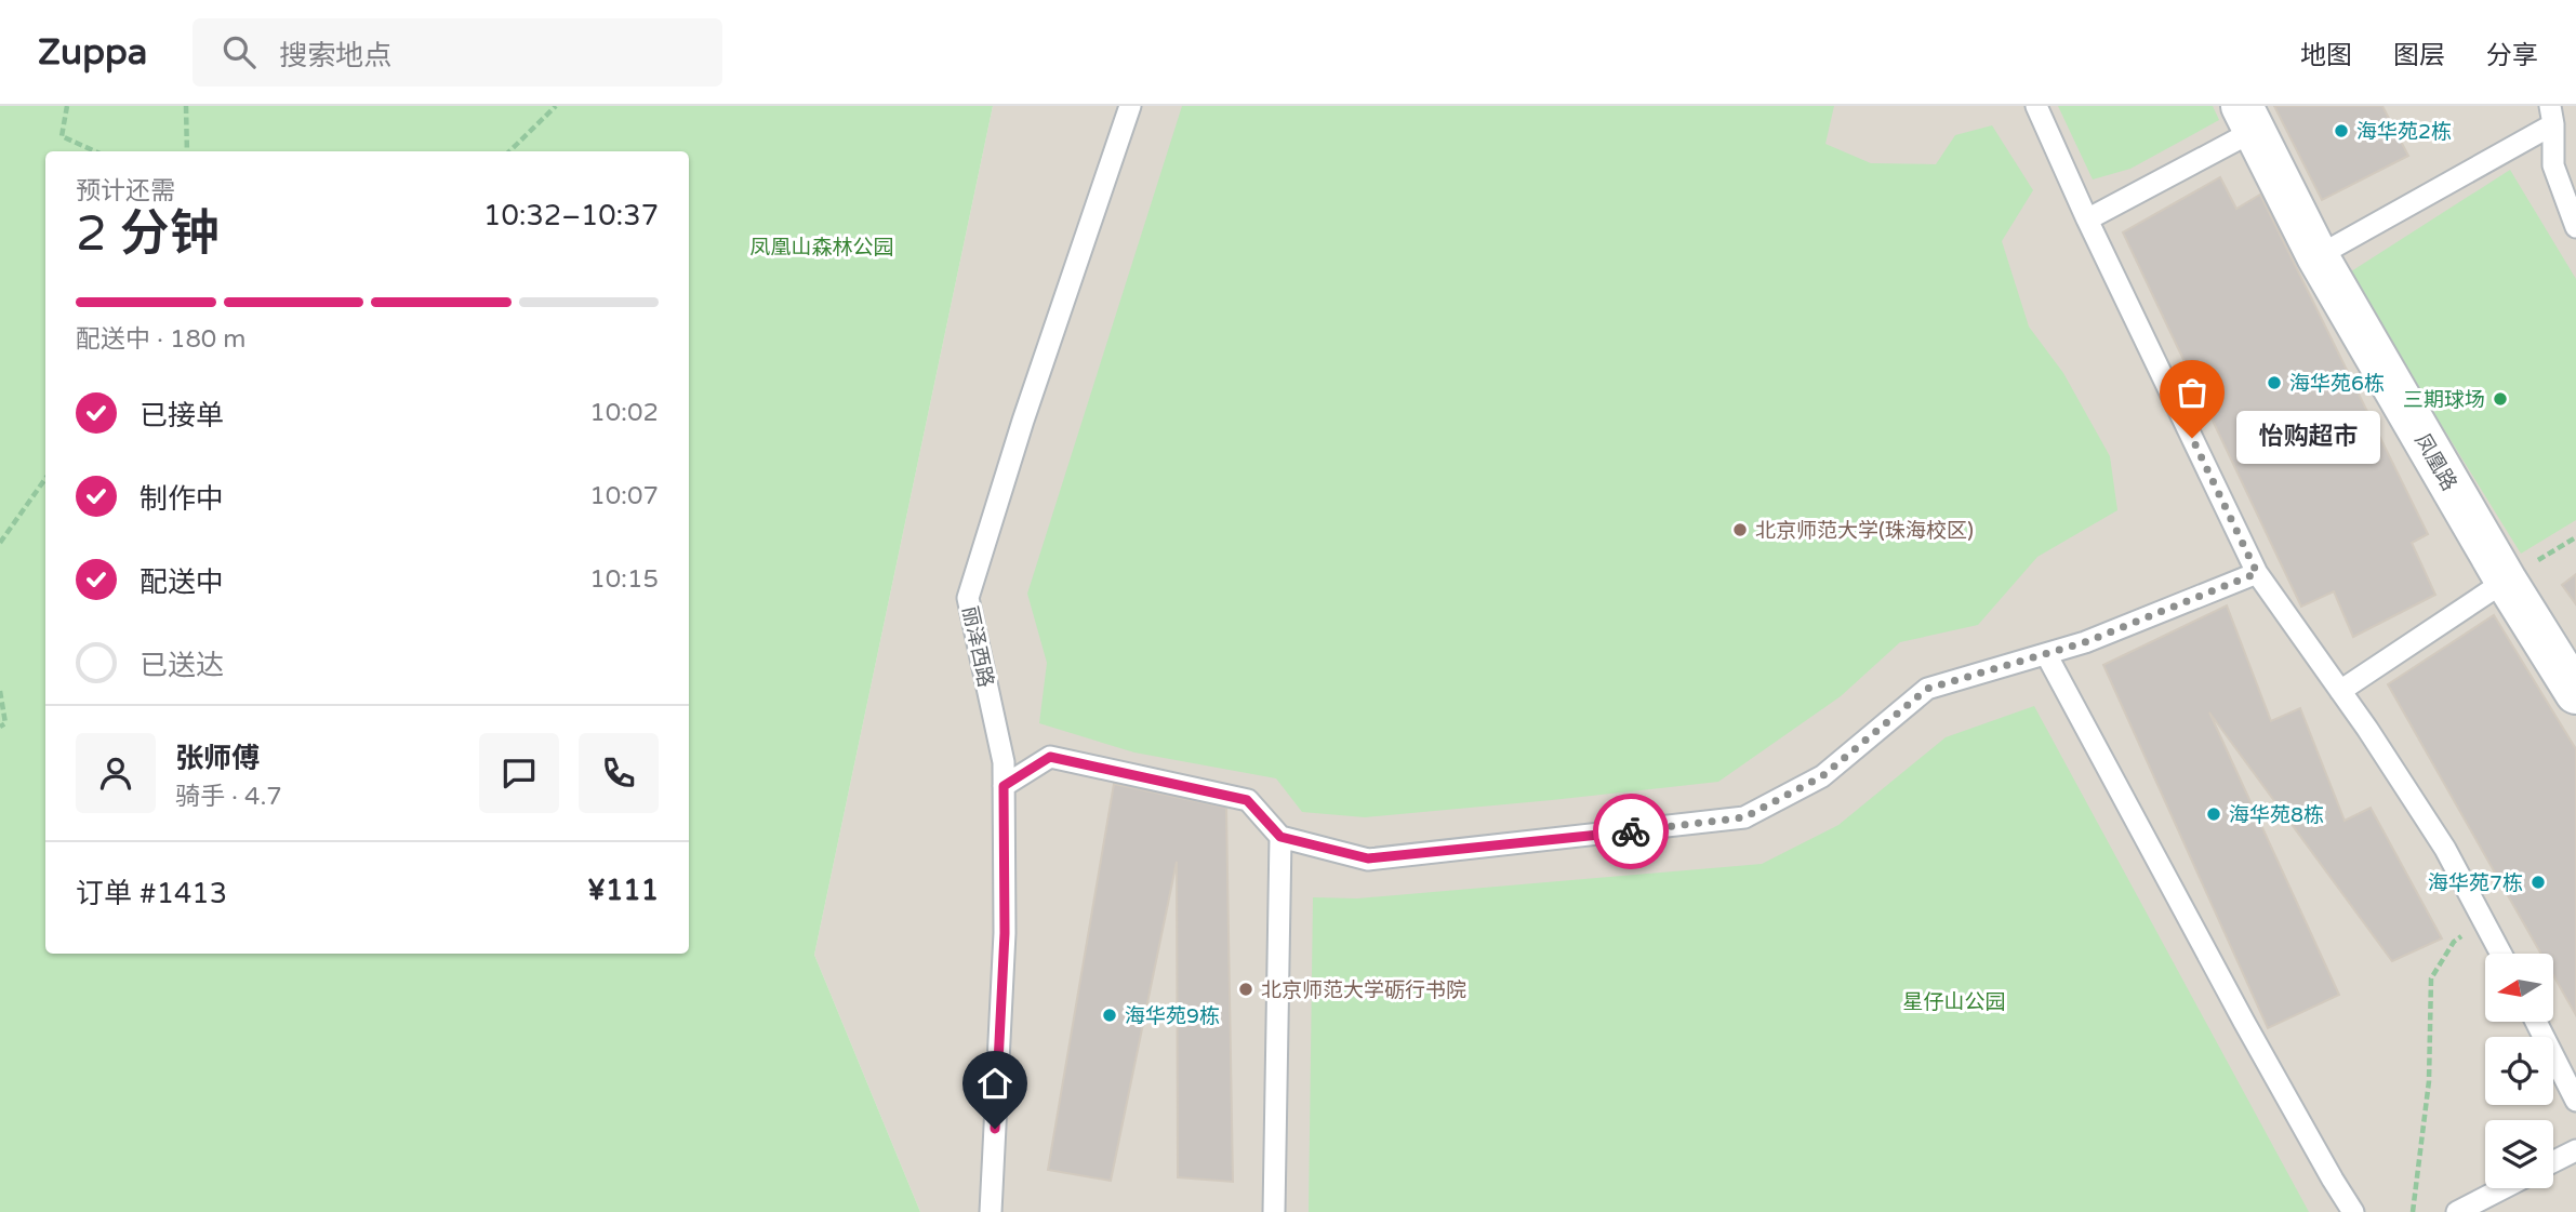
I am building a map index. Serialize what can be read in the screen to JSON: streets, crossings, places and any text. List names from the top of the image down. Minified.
{"streets":{"street":["凤凰路"],"lane":["丽泽西路"]},"parks":["凤凰山森林公园","星仔山公园"],"places":["海华苑2栋","海华苑6栋","三期球场","怡购超市","北京师范大学(珠海校区)","海华苑8栋","海华苑7栋","北京师范大学砺行书院","海华苑9栋"],"north":"left","page":{"header":"Zuppa","search":"搜索地点","nav":["地图","图层","分享"],"heading":["2 分钟","预计还需","10:32–10:37"],"panel":["张师傅","骑手 · 4.7","订单 #1413","¥111"],"bar":"配送中 · 180 m","list":[["已接单","10:02"],["制作中","10:07"],["配送中","10:15"],"已送达"],"bubble":"怡购超市"}}
